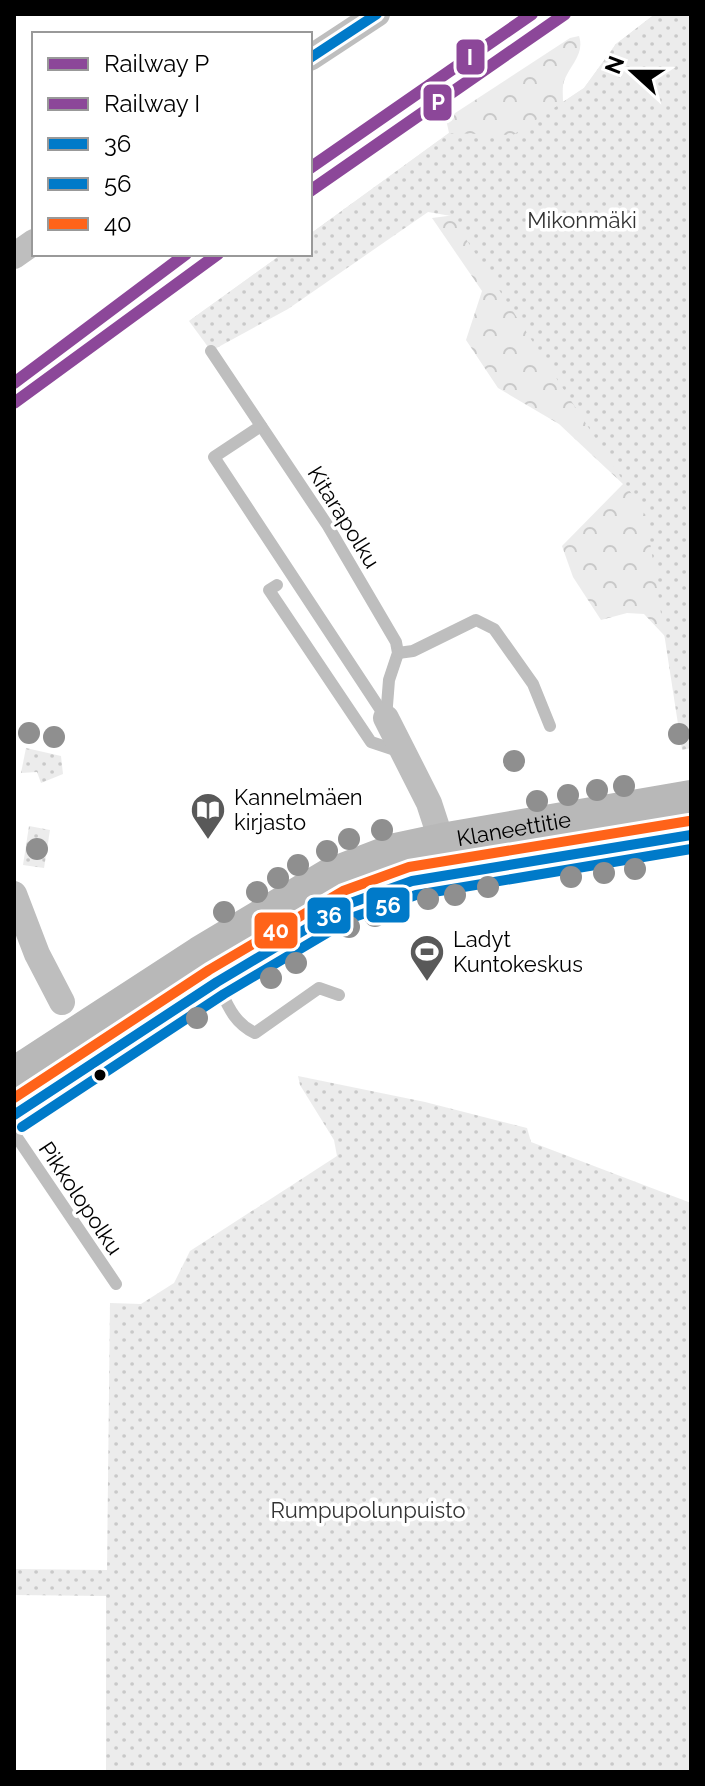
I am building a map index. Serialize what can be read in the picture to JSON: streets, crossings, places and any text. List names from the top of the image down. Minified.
{"streets":{"street":["Klaneettitie"],"lane":["Kitarapolku","Pikkolopolku"]},"parks":["Mikonmäki","Rumpupolunpuisto"],"places":{"library":["Kannelmäen kirjasto"],"sports":["Ladyt Kuntokeskus"]},"lines":["rail line P","rail line I","transit line 36","transit line 40","transit line 56"],"legend":["Railway P","Railway I","36","56","40"],"north":"left"}
